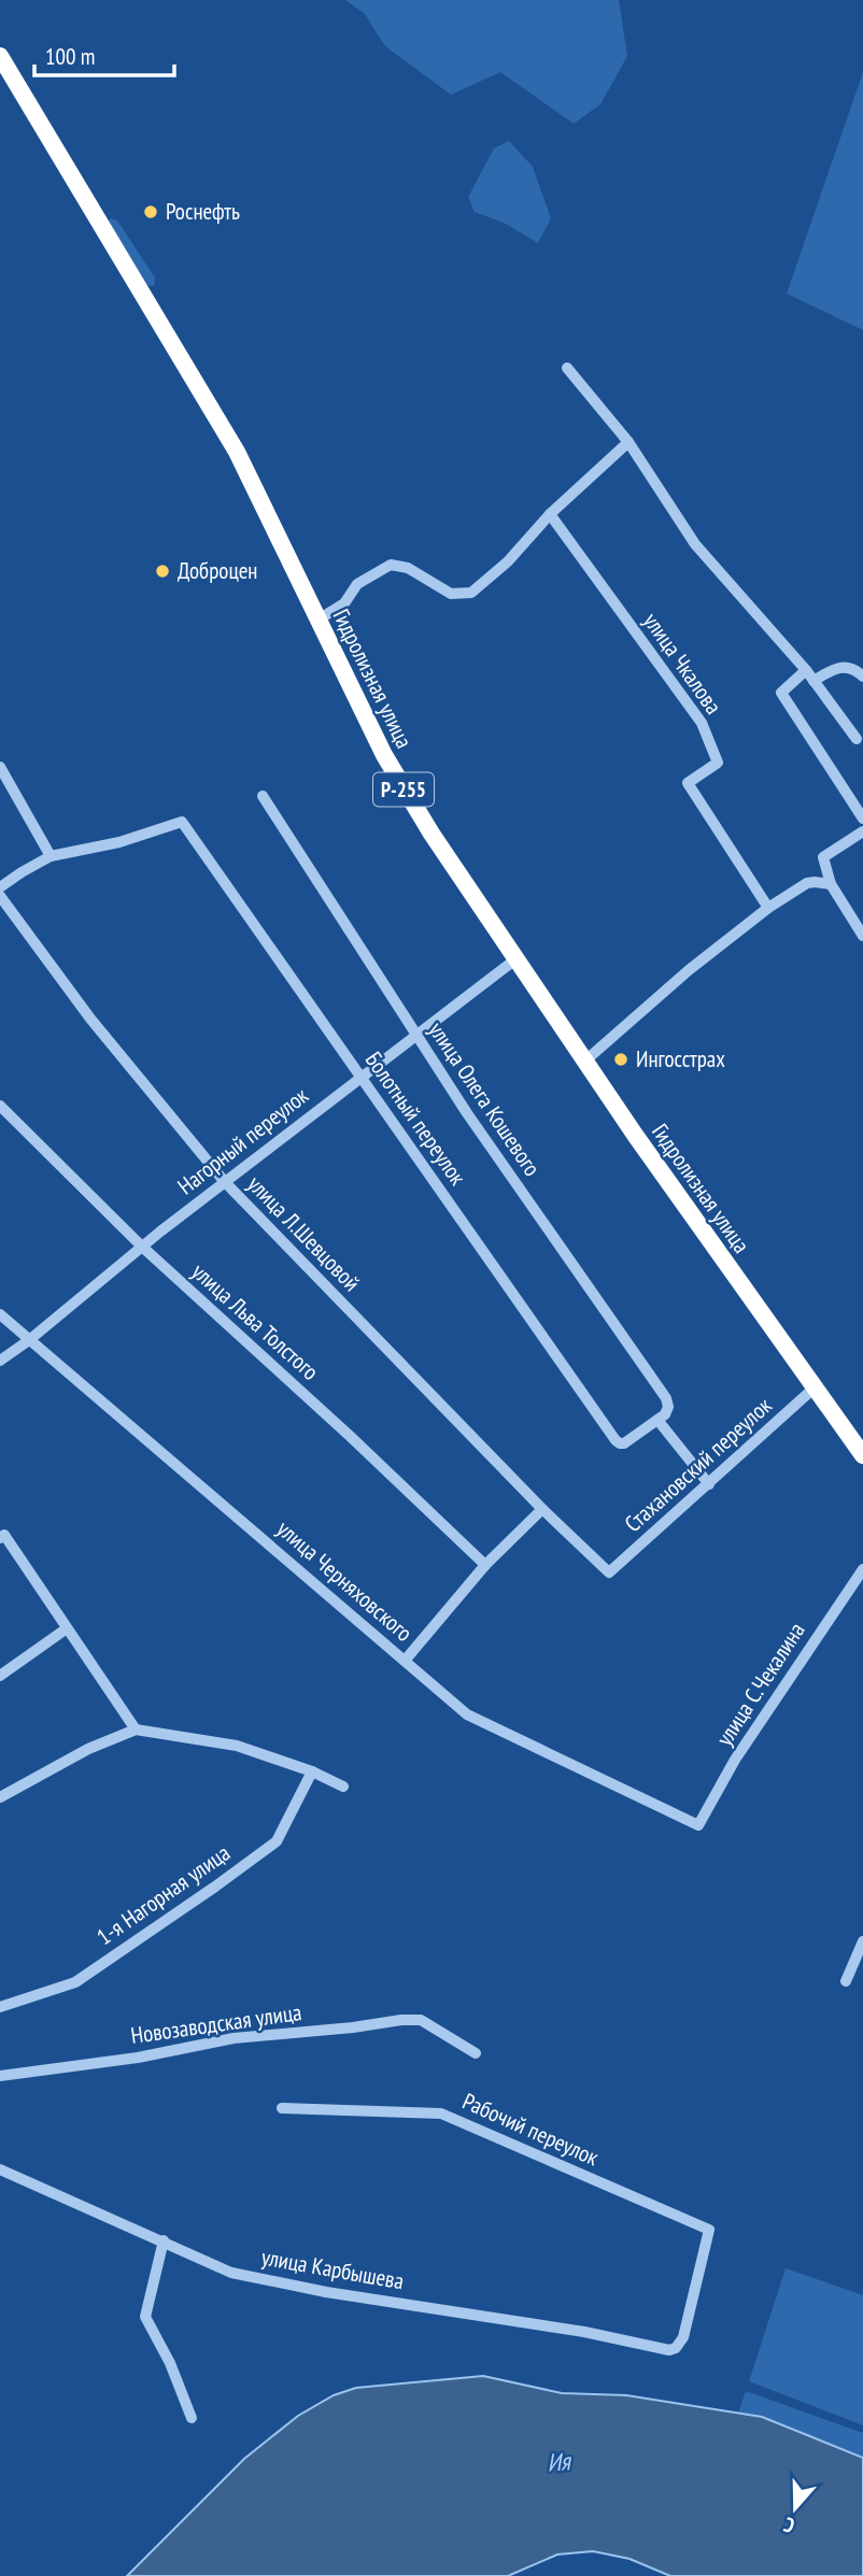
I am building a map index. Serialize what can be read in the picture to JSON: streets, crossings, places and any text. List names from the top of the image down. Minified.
{"streets":{"highway":["Гидролизная улица","Р-255"],"street":["улица Чкалова","улица Олега Кошевого","Болотный переулок","Нагорный переулок","улица Л.Шевцовой","улица Льва Толстого","Стахановский переулок","улица Черняховского","улица С.Чекалина","1-я Нагорная улица","Новозаводская улица","Рабочий переулок","улица Карбышева"]},"crossings":[["Гидролизная улица","Нагорный переулок"],["Гидролизная улица","Стахановский переулок"],["улица Олега Кошевого","Болотный переулок"],["улица Олега Кошевого","Нагорный переулок"],["Болотный переулок","Нагорный переулок"],["Нагорный переулок","улица Л.Шевцовой"],["Нагорный переулок","улица Льва Толстого"],["Нагорный переулок","улица Черняховского"],["улица Л.Шевцовой","Стахановский переулок"],["улица Черняховского","улица С.Чекалина"],["Рабочий переулок","улица Карбышева"]],"water":["Ия"],"places":["Роснефть","Доброцен","Ингосстрах"],"scale_bar":"100 m","north":"bottom"}
